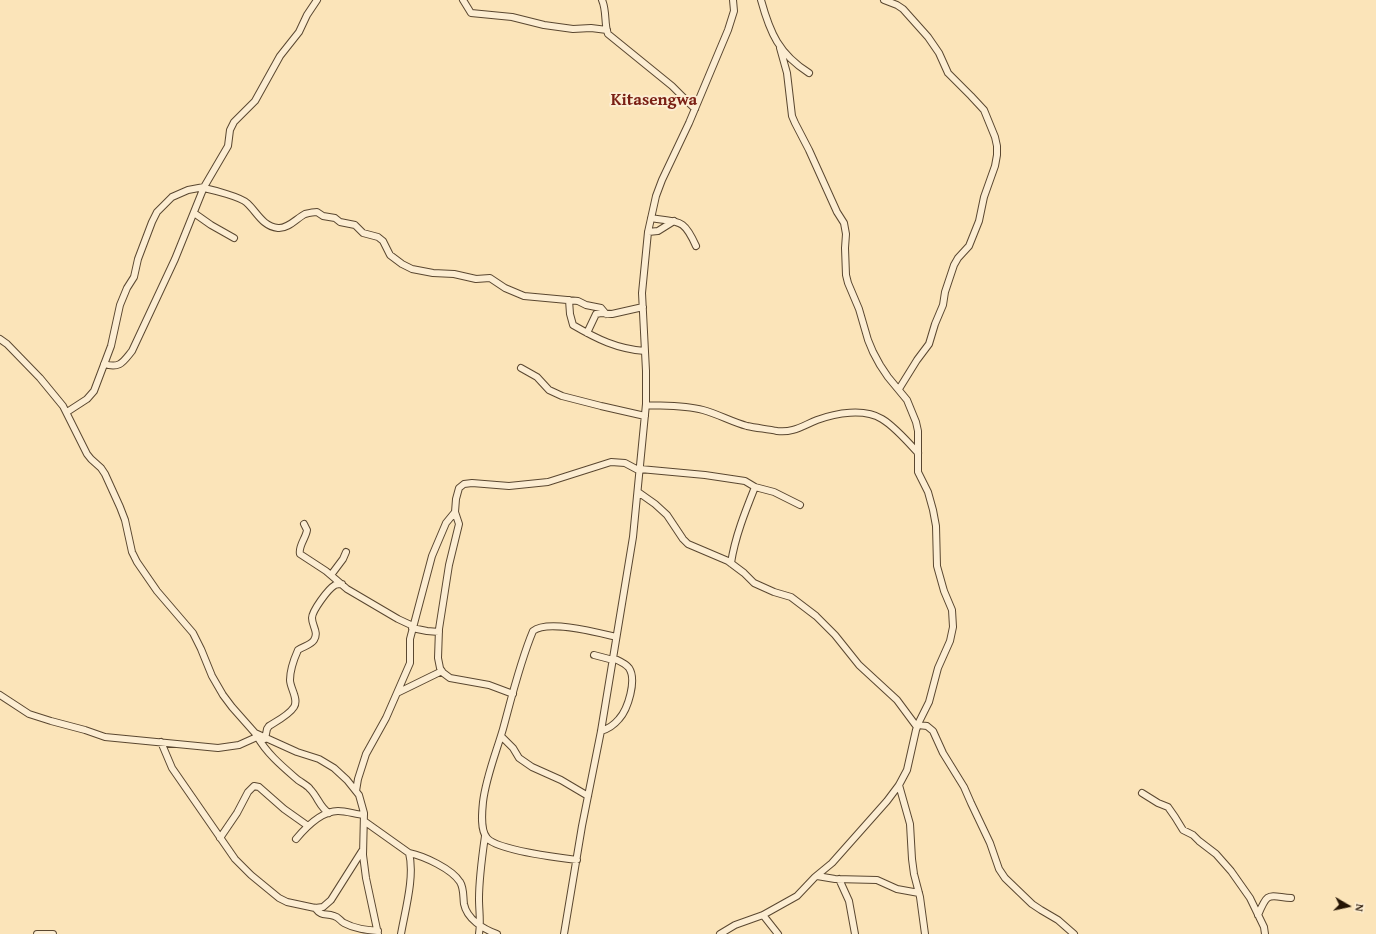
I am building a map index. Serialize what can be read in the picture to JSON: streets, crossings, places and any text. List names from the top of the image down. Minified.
{"districts":["Kitasengwa"],"north":"right"}
